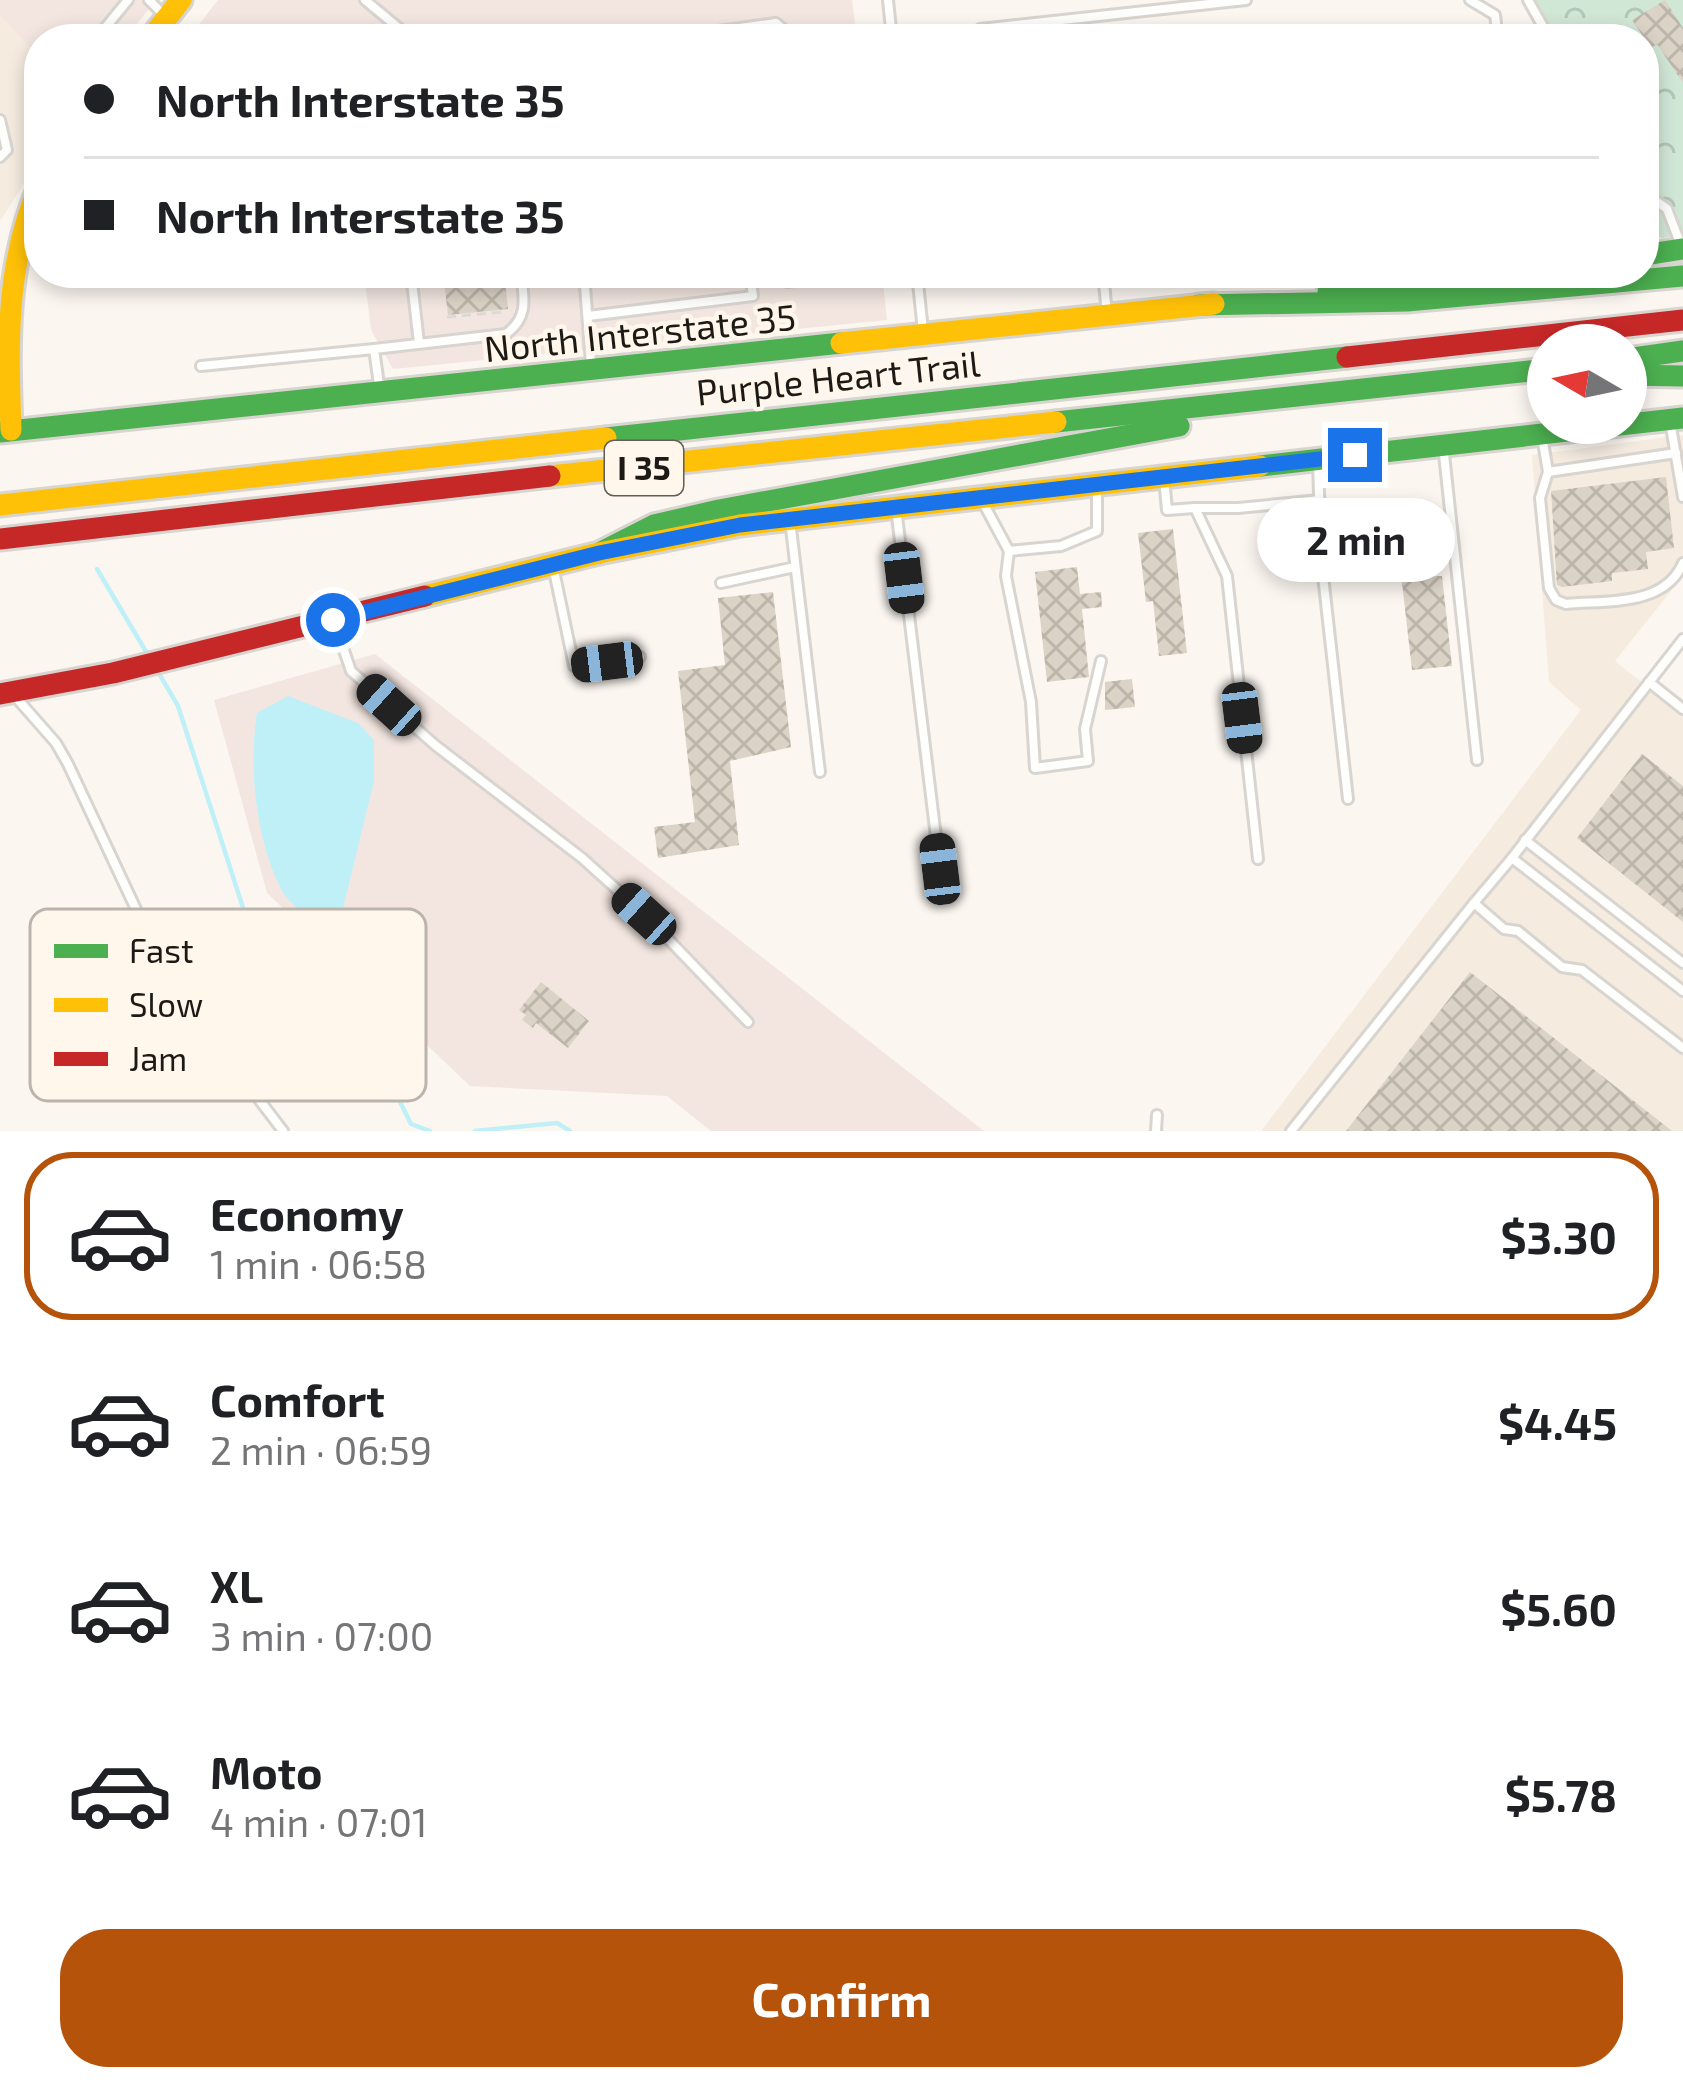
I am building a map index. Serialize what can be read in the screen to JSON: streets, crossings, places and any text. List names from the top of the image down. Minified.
{"streets":{"main road":["North Interstate 35","Purple Heart Trail","I 35"]},"legend":["Fast","Slow","Jam"],"north":"left","page":{"banner":["North Interstate 35","North Interstate 35"],"bubble":"2 min","list":[{"name":"Economy","note":"1 min · 06:58","value":"$3.30"},{"name":"Comfort","note":"2 min · 06:59","value":"$4.45"},{"name":"XL","note":"3 min · 07:00","value":"$5.60"},{"name":"Moto","note":"4 min · 07:01","value":"$5.78"}],"buttons":"Confirm"}}
